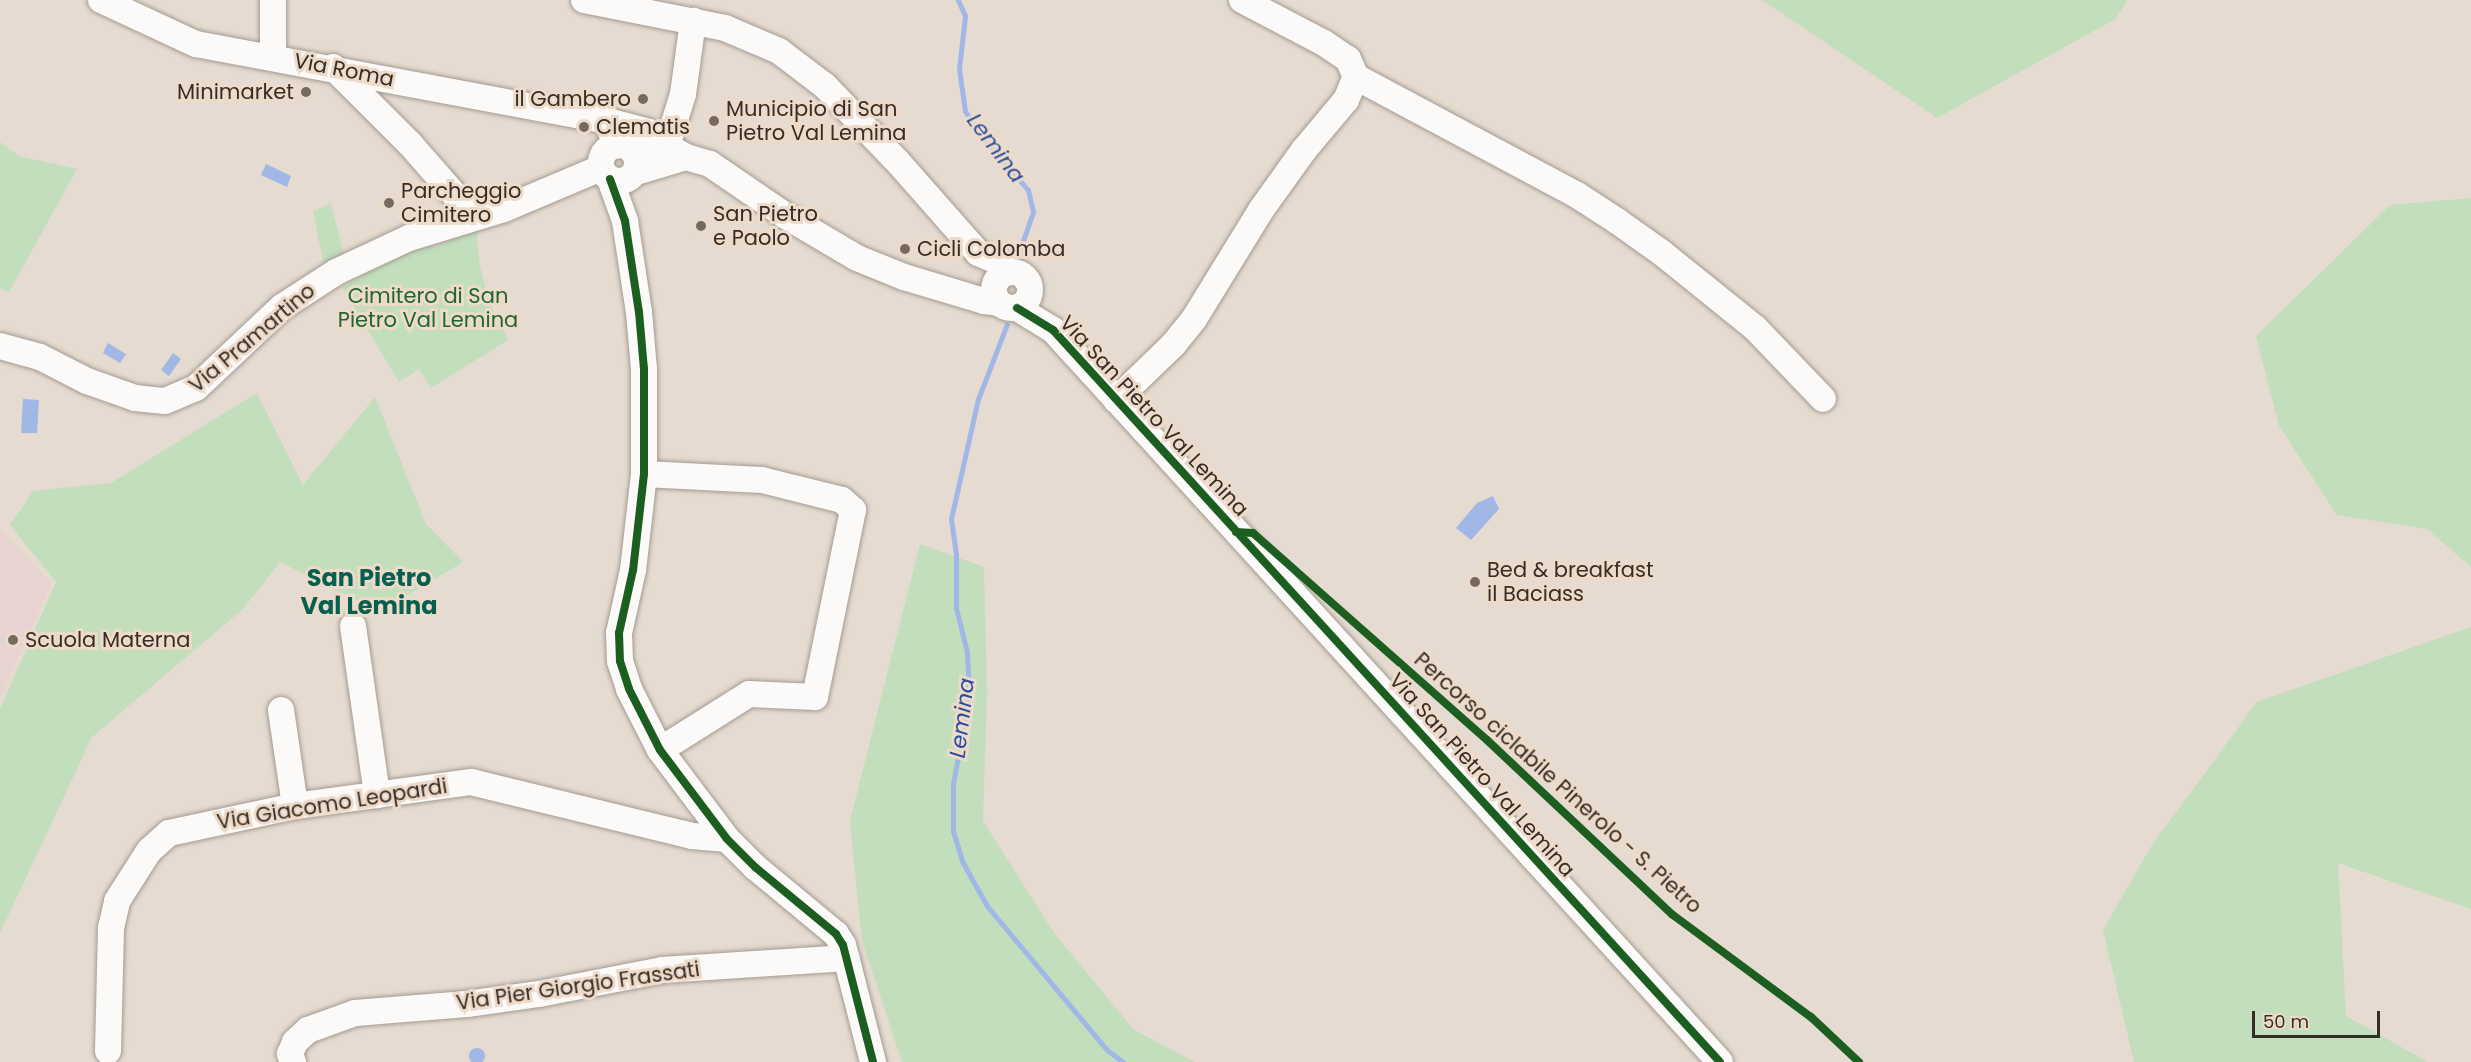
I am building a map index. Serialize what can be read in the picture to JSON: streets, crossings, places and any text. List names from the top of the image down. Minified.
{"streets":{"street":["Via Roma","Via Pramartino","Via San Pietro Val Lemina","Via Giacomo Leopardi","Via Pier Giorgio Frassati"],"cycle path":["Percorso ciclabile Pinerolo - S. Pietro"]},"crossings":[["Via Roma","Via Pramartino"]],"districts":["San Pietro Val Lemina"],"water":["Lemina"],"parks":["Cimitero di San Pietro Val Lemina"],"places":["Minimarket","il Gambero","Municipio di San Pietro Val Lemina","Clematis","Parcheggio Cimitero","San Pietro e Paolo","Cicli Colomba","Bed & breakfast il Baciass","Scuola Materna"],"scale_bar":"50 m"}
